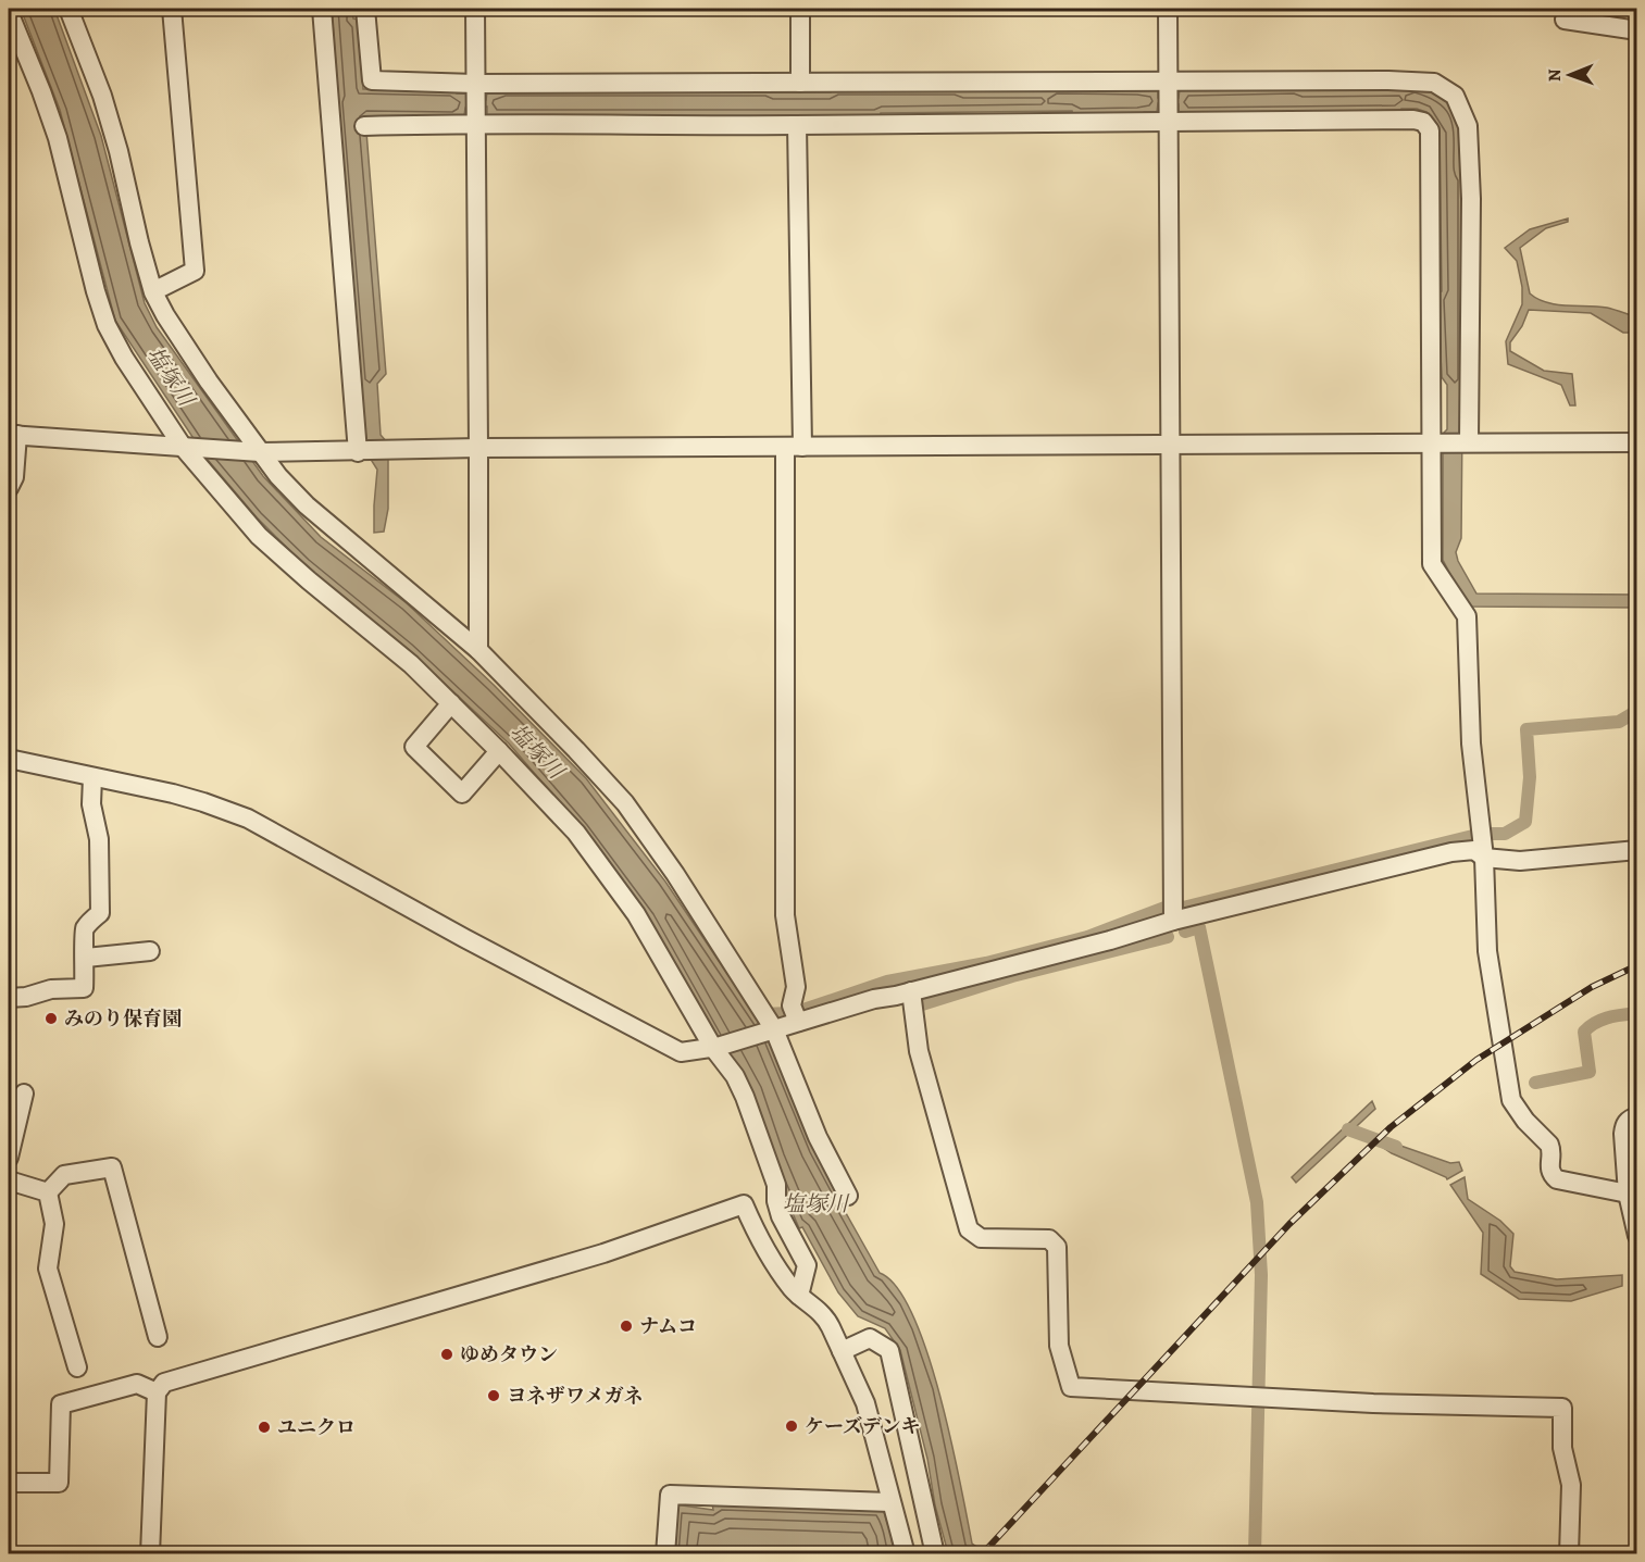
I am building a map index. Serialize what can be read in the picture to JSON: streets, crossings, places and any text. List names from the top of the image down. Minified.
{"water":["塩塚川"],"places":["みのり保育園","ナムコ","ゆめタウン","ヨネザワメガネ","ケーズデンキ","ユニクロ"],"north":"left"}
